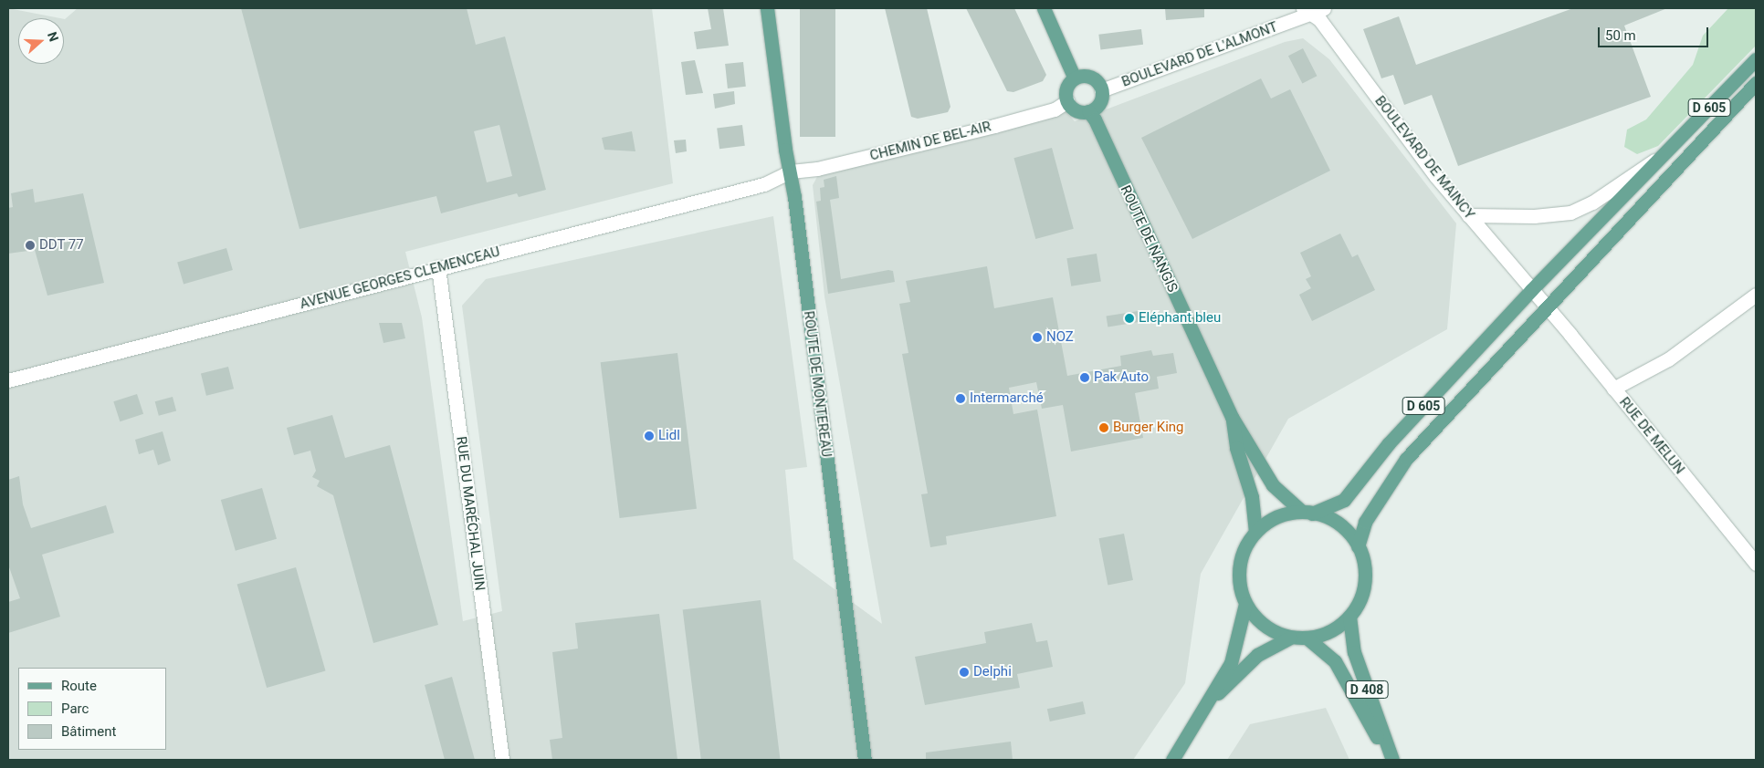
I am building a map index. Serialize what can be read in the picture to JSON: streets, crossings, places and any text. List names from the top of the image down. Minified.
{"streets":{"main road":["D 605","ROUTE DE NANGIS","ROUTE DE MONTEREAU","D 408"],"street":["BOULEVARD DE L'ALMONT","CHEMIN DE BEL-AIR","BOULEVARD DE MAINCY","AVENUE GEORGES CLEMENCEAU","RUE DE MELUN","RUE DU MARÉCHAL JUIN"]},"crossings":[["BOULEVARD DE L'ALMONT","CHEMIN DE BEL-AIR"],["BOULEVARD DE L'ALMONT","BOULEVARD DE MAINCY"],["BOULEVARD DE L'ALMONT","ROUTE DE NANGIS"],["D 605","BOULEVARD DE MAINCY"],["D 605","ROUTE DE NANGIS"],["D 605","RUE DE MELUN"],["D 605","D 408"],["CHEMIN DE BEL-AIR","ROUTE DE NANGIS"],["CHEMIN DE BEL-AIR","AVENUE GEORGES CLEMENCEAU"],["CHEMIN DE BEL-AIR","ROUTE DE MONTEREAU"],["BOULEVARD DE MAINCY","RUE DE MELUN"],["ROUTE DE NANGIS","D 408"],["AVENUE GEORGES CLEMENCEAU","ROUTE DE MONTEREAU"],["AVENUE GEORGES CLEMENCEAU","RUE DU MARÉCHAL JUIN"]],"places":["DDT 77","Eléphant bleu","NOZ","Pak Auto","Intermarché","Burger King","Lidl","Delphi"],"legend":["Route","Parc","Bâtiment"],"scale_bar":"50 m","north":"right"}
